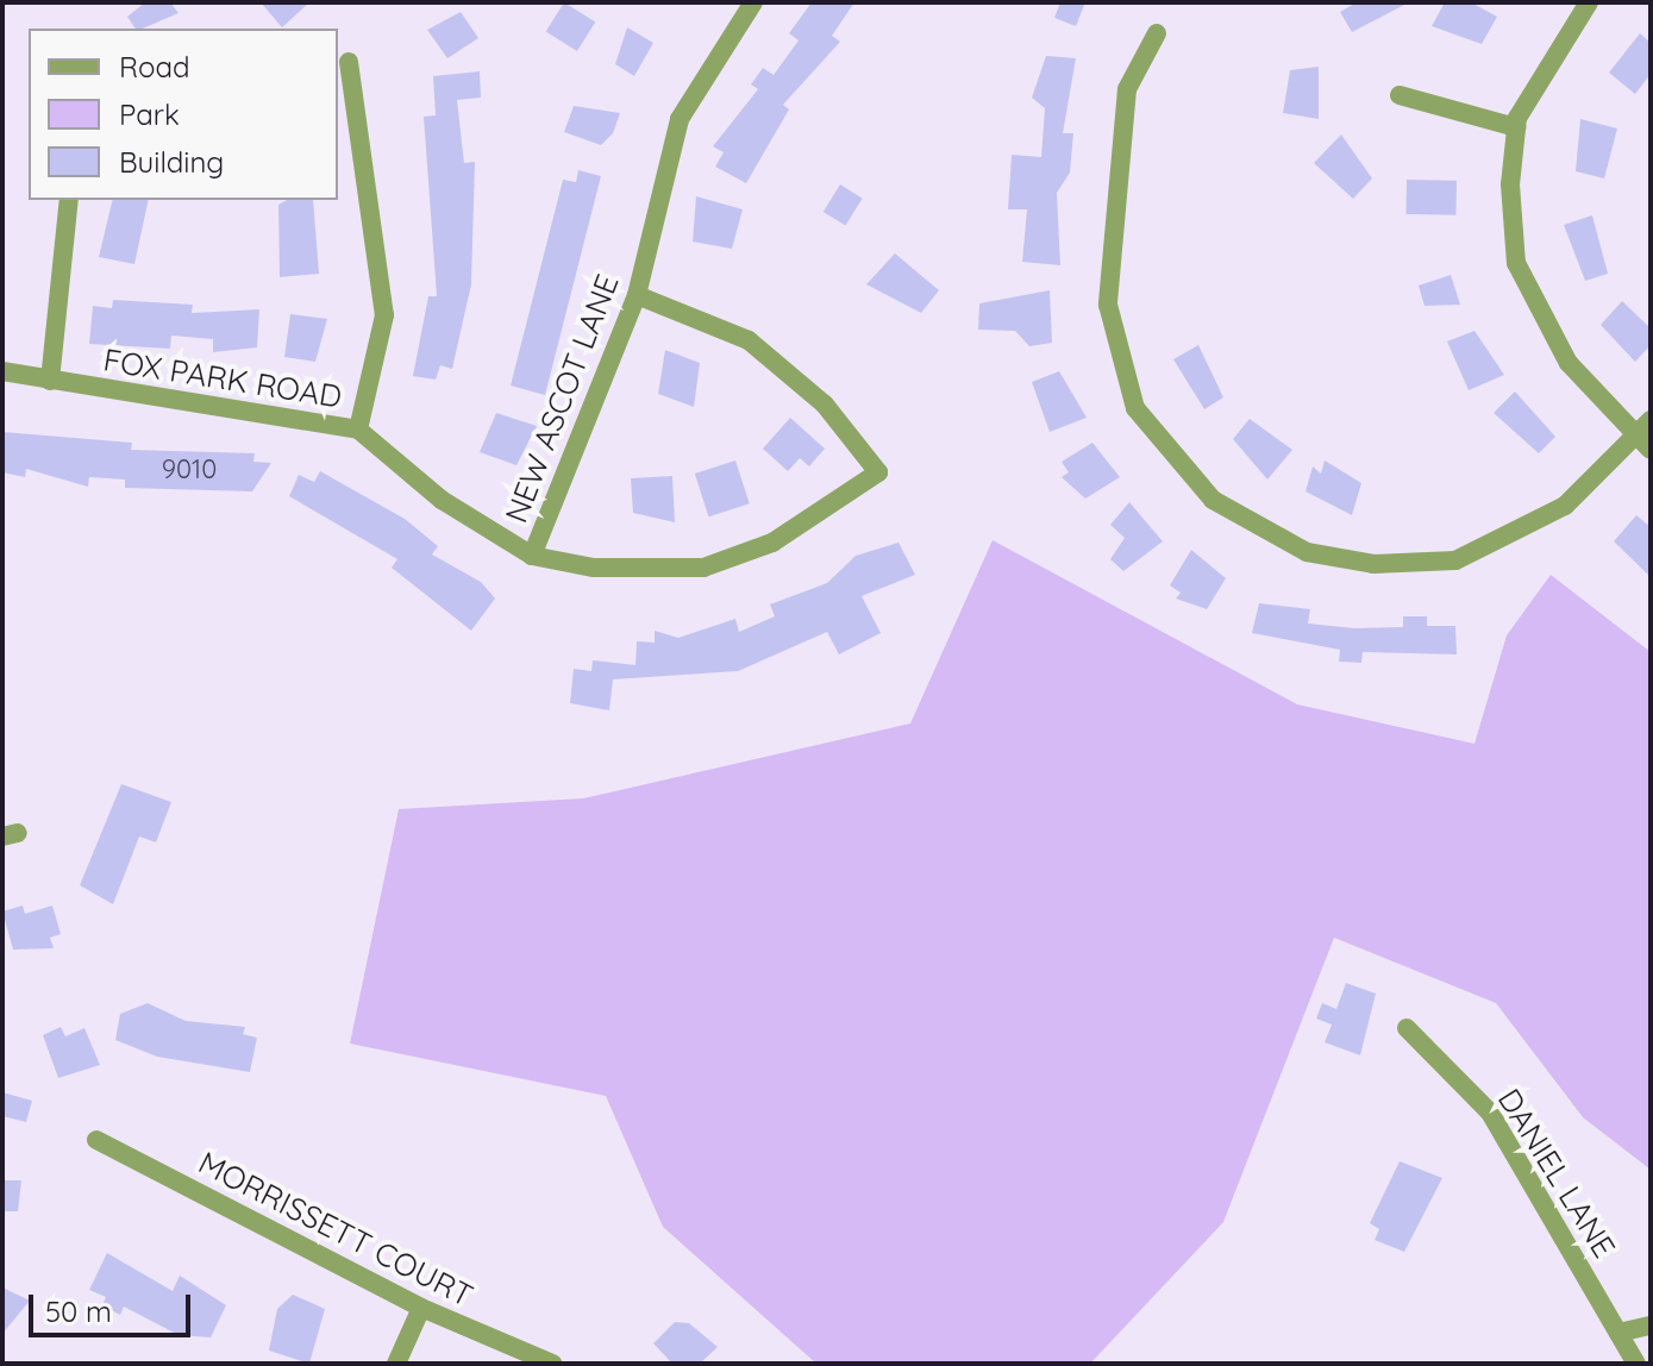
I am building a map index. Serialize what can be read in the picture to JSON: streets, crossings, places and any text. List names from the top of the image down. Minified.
{"streets":{"street":["FOX PARK ROAD","NEW ASCOT LANE","DANIEL LANE","MORRISSETT COURT"]},"crossings":[["FOX PARK ROAD","NEW ASCOT LANE"]],"house_numbers":["9010"],"legend":["Road","Park","Building"],"scale_bar":"50 m"}
